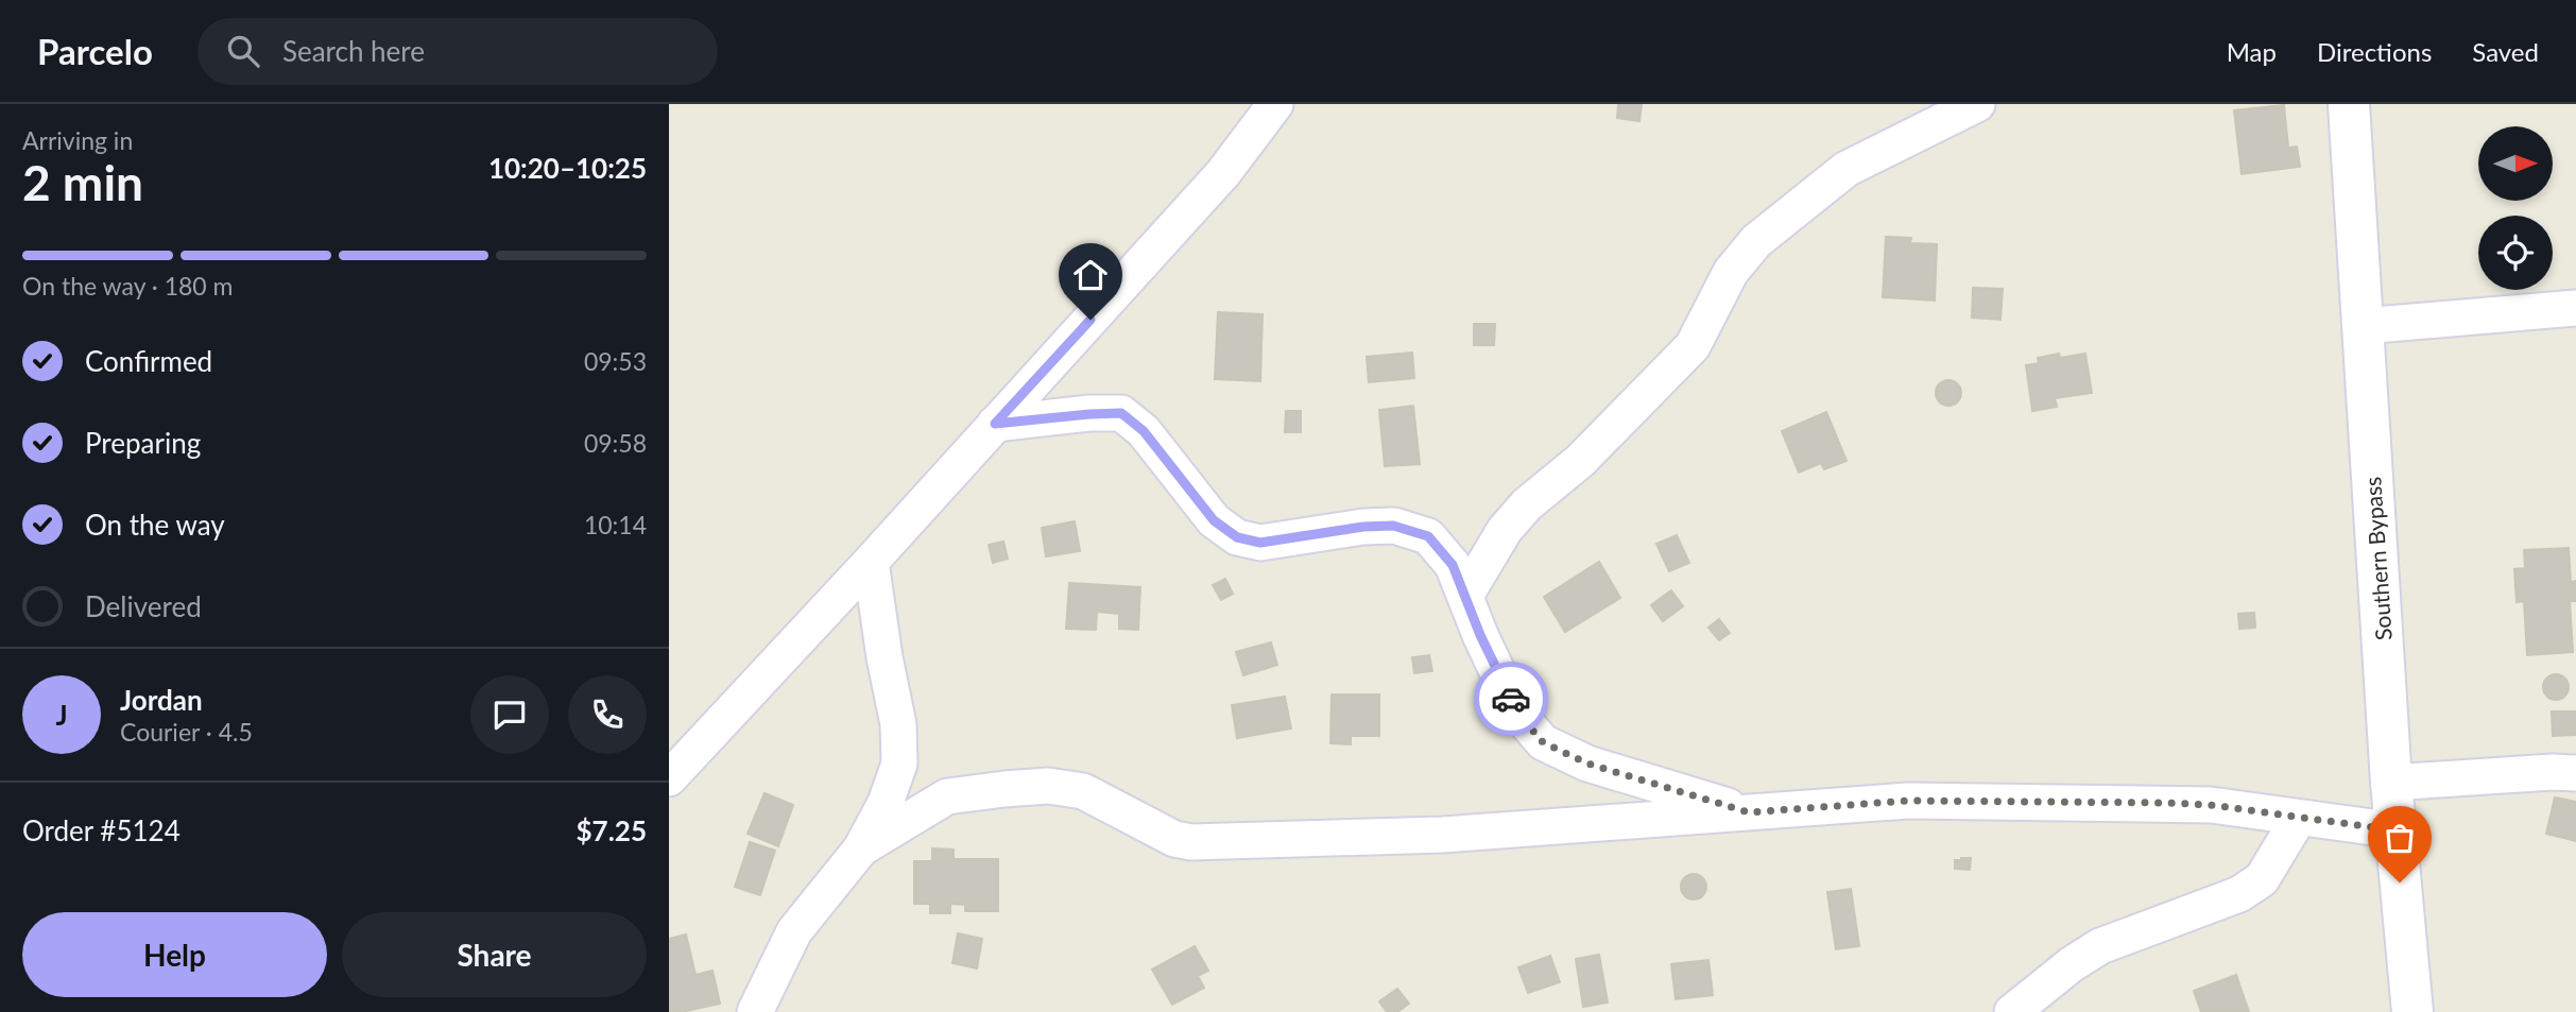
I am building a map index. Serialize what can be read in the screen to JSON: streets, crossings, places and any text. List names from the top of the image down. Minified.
{"streets":{"street":["Southern Bypass"]},"north":"right","page":{"header":"Parcelo","search":"Search here","nav":["Map","Directions","Saved"],"heading":["2 min","Arriving in","10:20–10:25"],"panel":["Jordan","Courier · 4.5","Order #5124","$7.25"],"bar":"On the way · 180 m","list":[["Confirmed","09:53"],["Preparing","09:58"],["On the way","10:14"],"Delivered"],"round":"J","buttons":["Help","Share"]}}
